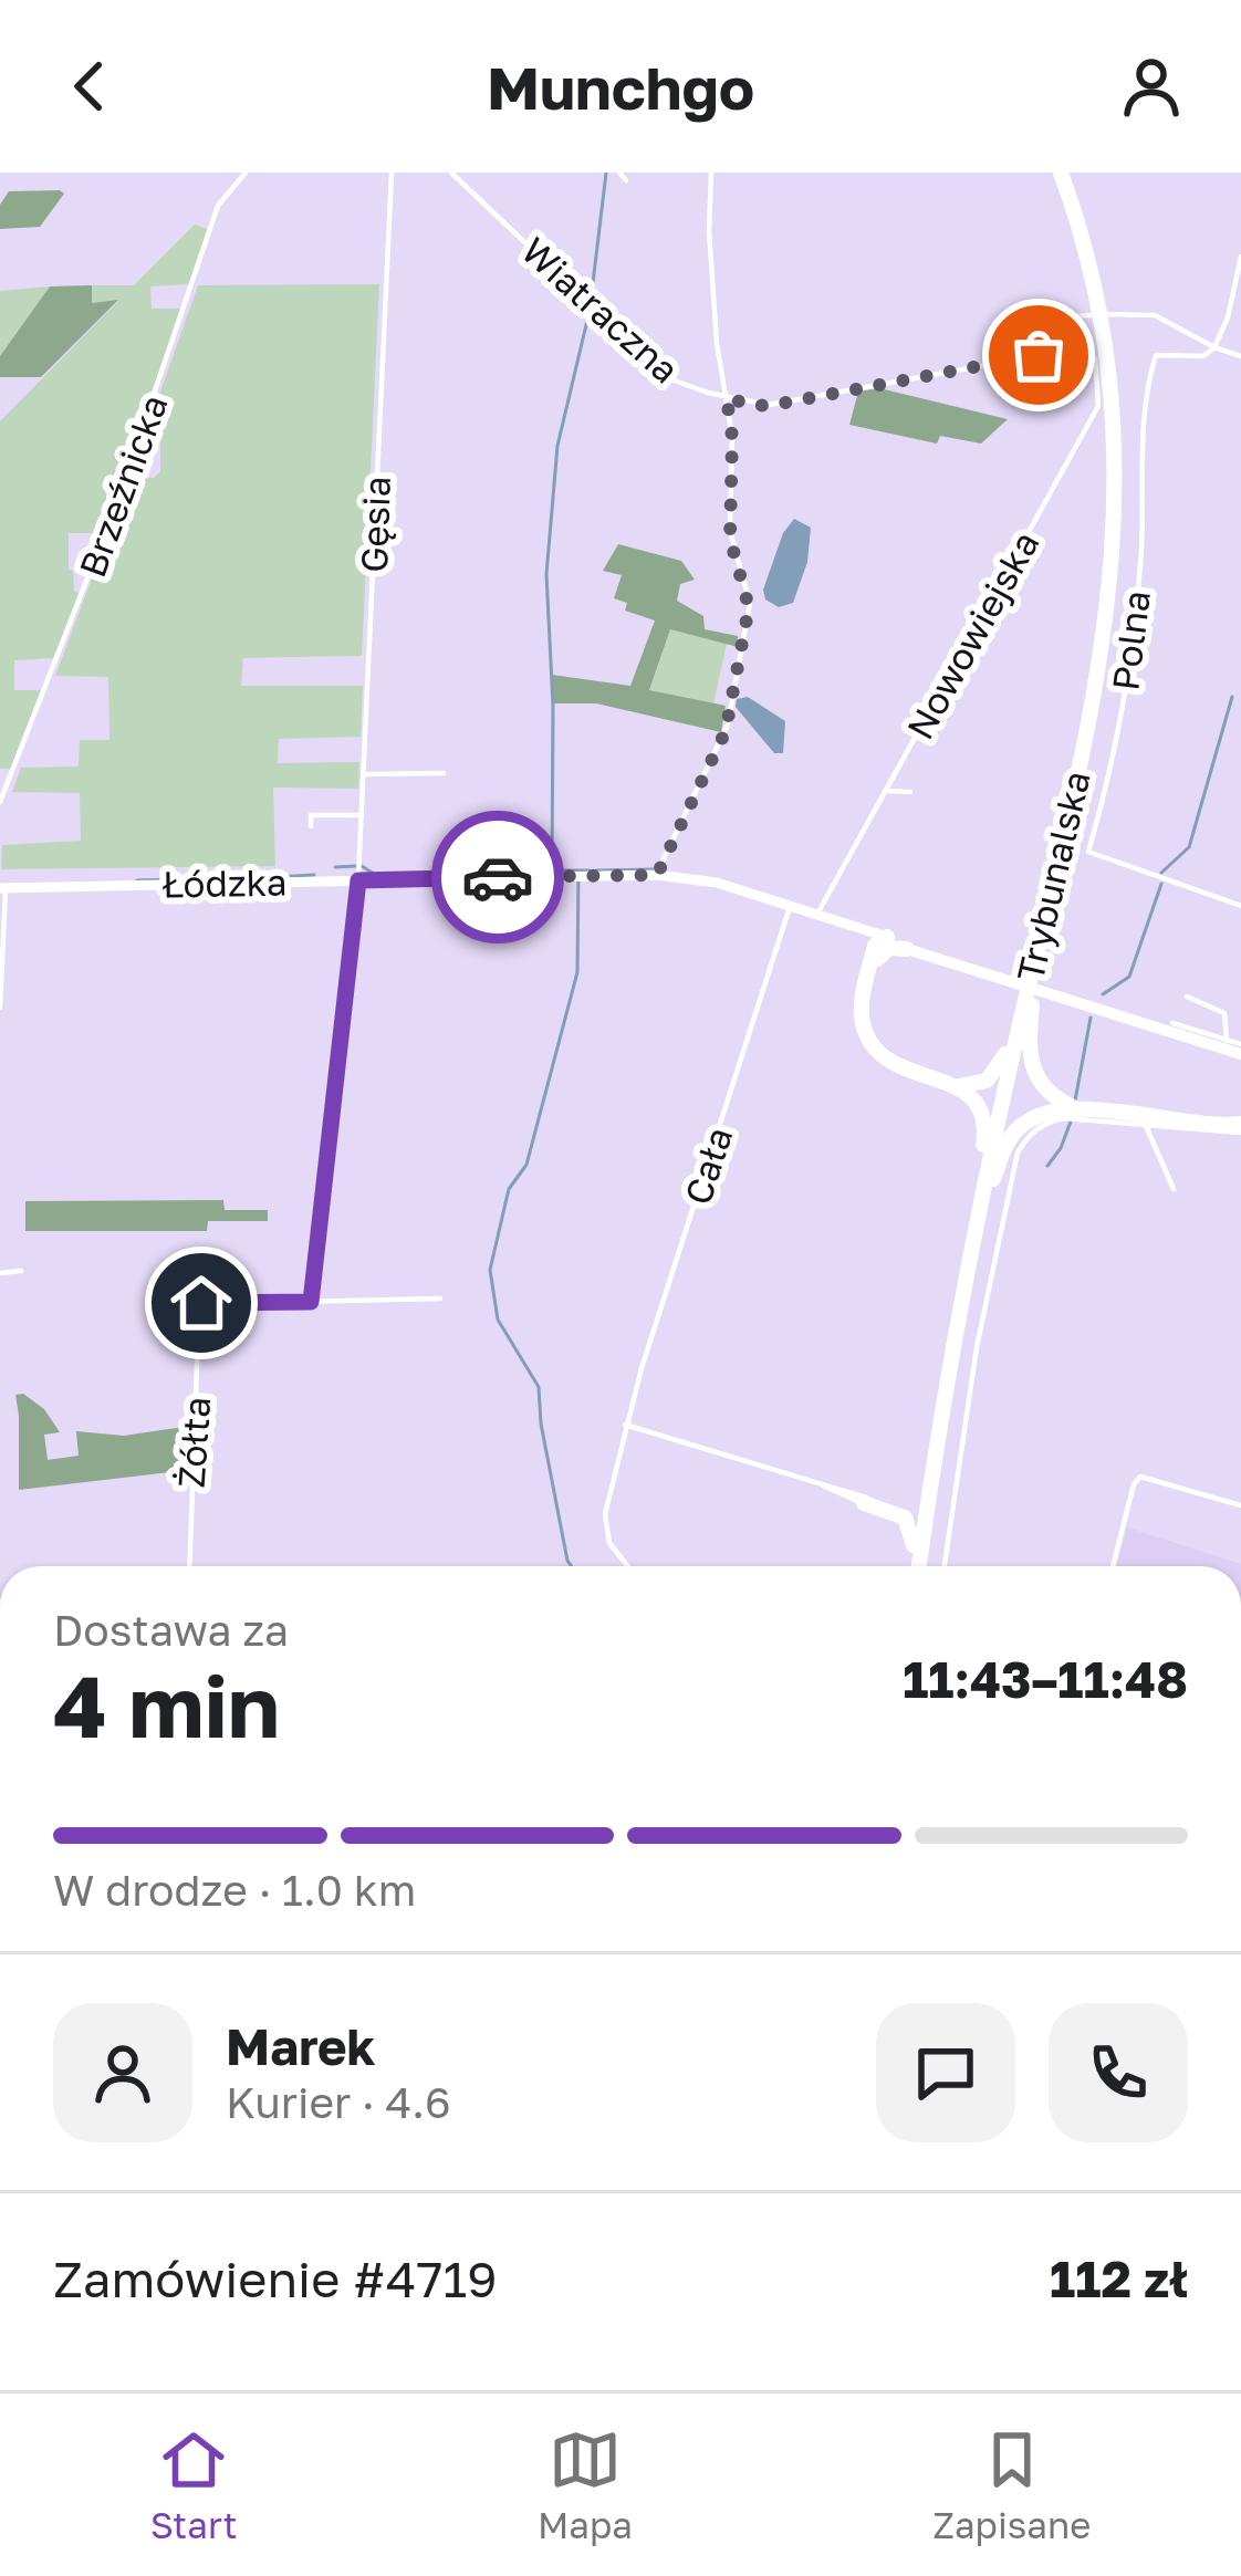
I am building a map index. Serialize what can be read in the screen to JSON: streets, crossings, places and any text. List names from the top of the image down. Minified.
{"streets":{"highway":["Trybunalska"],"main road":["Łódzka"],"street":["Wiatraczna","Brzeźnicka","Gęsia","Nowowiejska","Polna","Cała","Żółta"]},"crossings":[["Wiatraczna","Nowowiejska"],["Gęsia","Łódzka"],["Gęsia","Żółta"],["Nowowiejska","Łódzka"],["Trybunalska","Łódzka"],["Łódzka","Cała"]],"page":{"header":"Munchgo","heading":["4 min","Dostawa za","11:43–11:48"],"panel":["Marek","Kurier · 4.6","Zamówienie #4719","112 zł"],"bar":"W drodze · 1.0 km","tabs":["Start","Mapa","Zapisane"]}}
